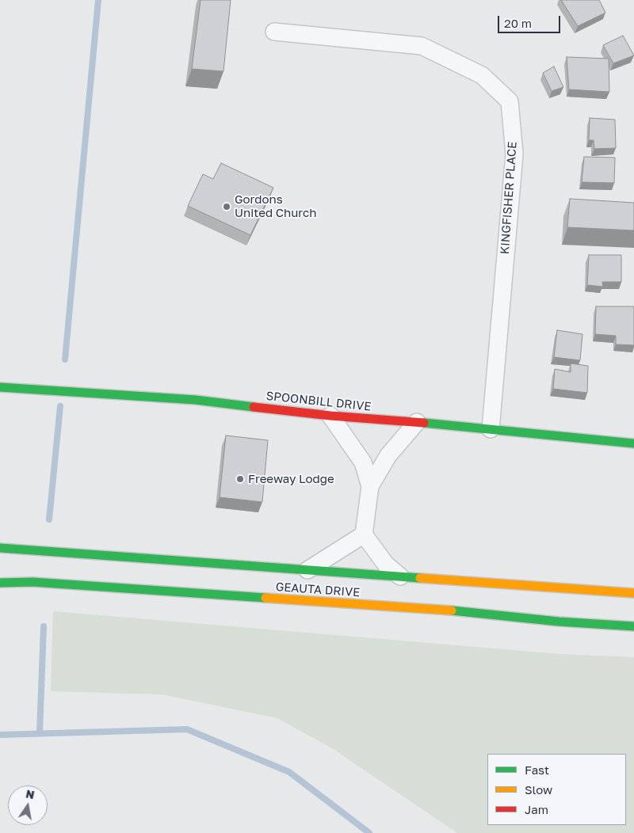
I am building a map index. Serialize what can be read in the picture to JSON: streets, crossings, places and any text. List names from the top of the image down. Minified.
{"streets":{"main road":["SPOONBILL DRIVE","GEAUTA DRIVE"],"street":["KINGFISHER PLACE"]},"crossings":[["KINGFISHER PLACE","SPOONBILL DRIVE"]],"places":["Gordons United Church","Freeway Lodge"],"legend":["Fast","Slow","Jam"],"scale_bar":"20 m","north":"top"}
